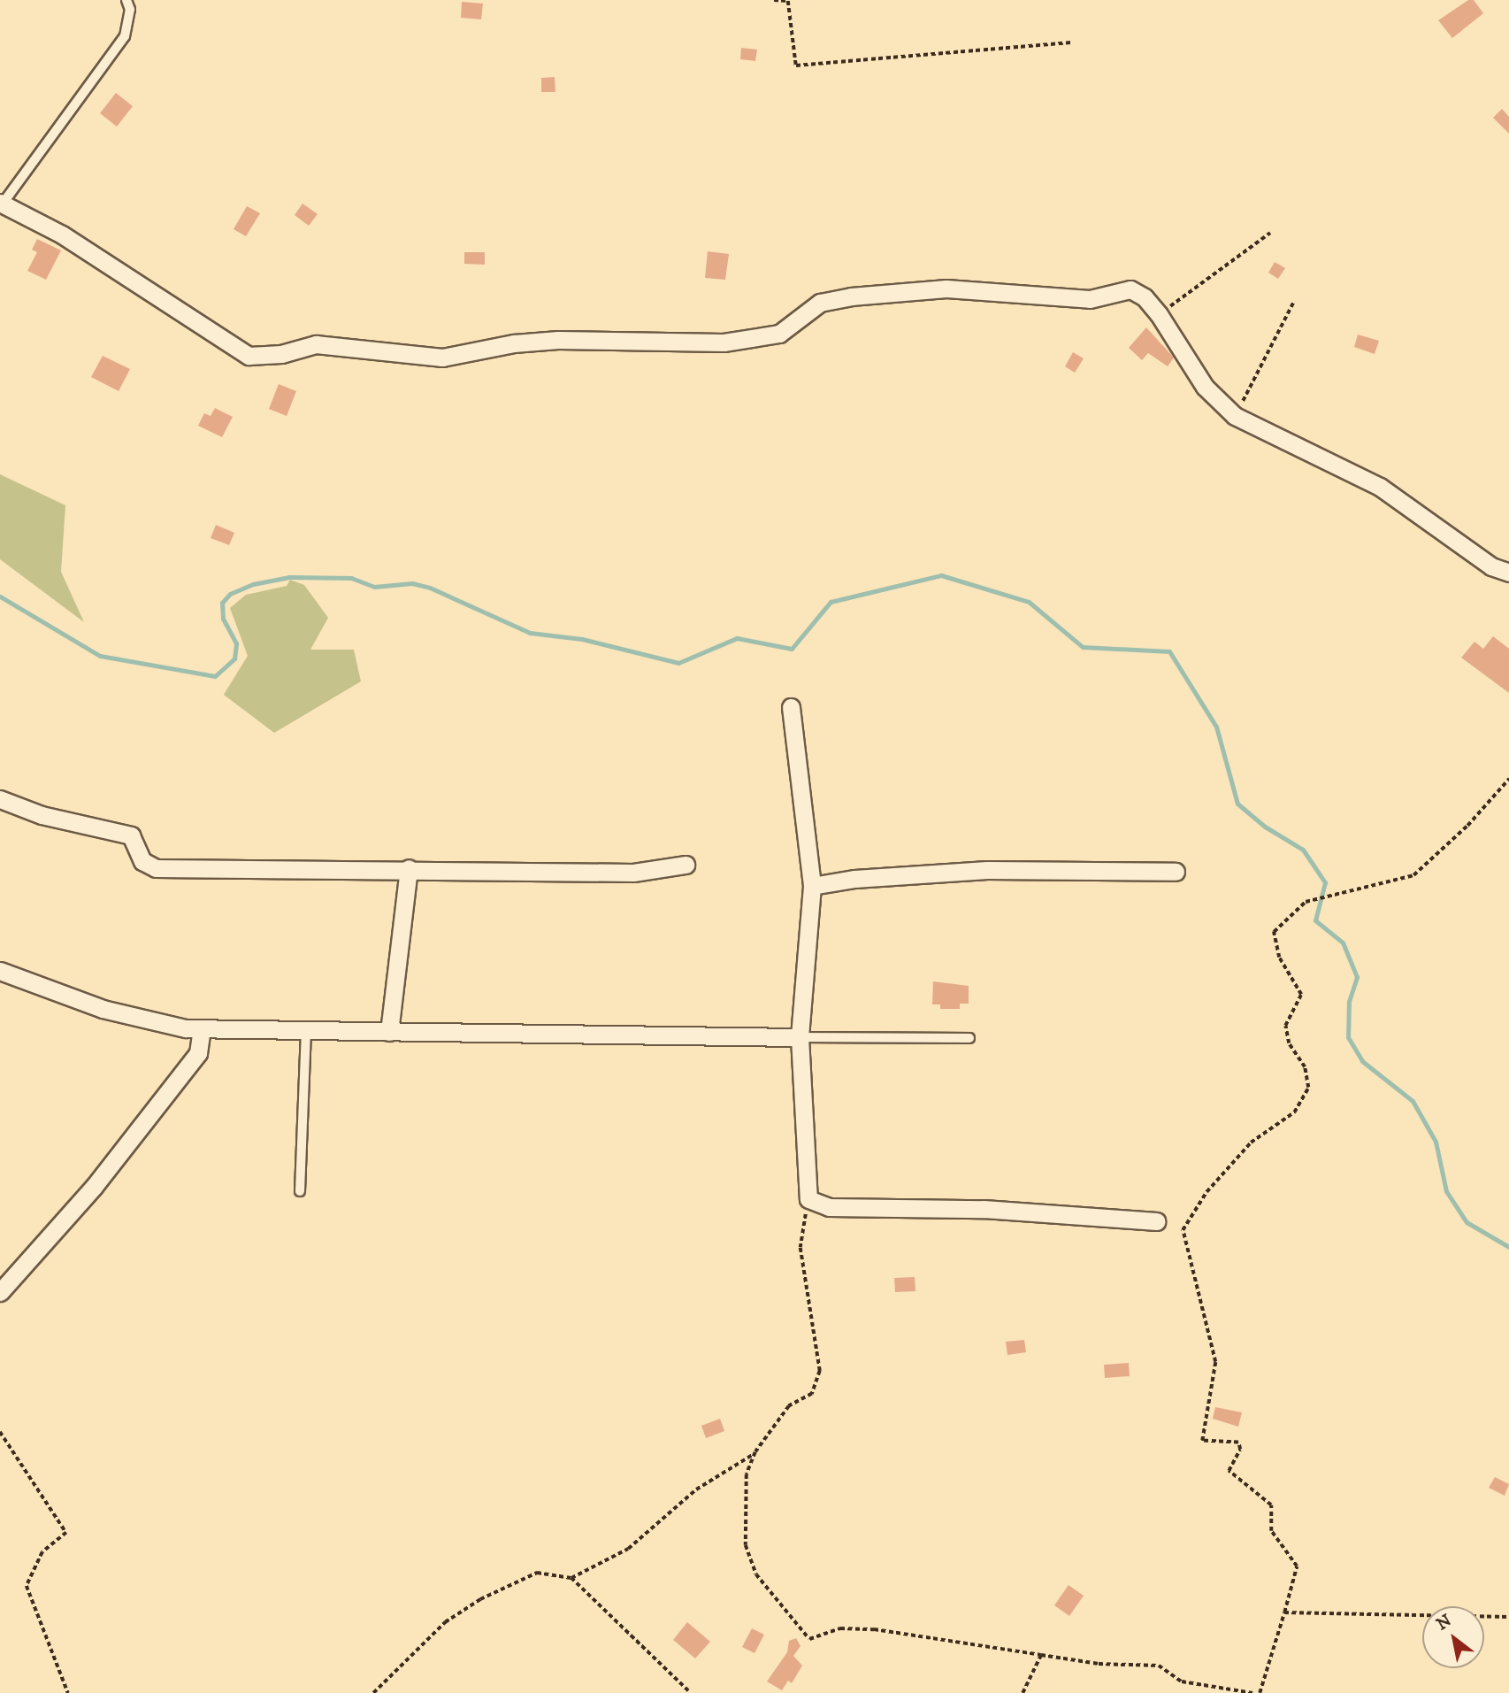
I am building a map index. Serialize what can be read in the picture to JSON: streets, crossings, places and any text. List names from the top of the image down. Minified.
{"north":"top left"}
